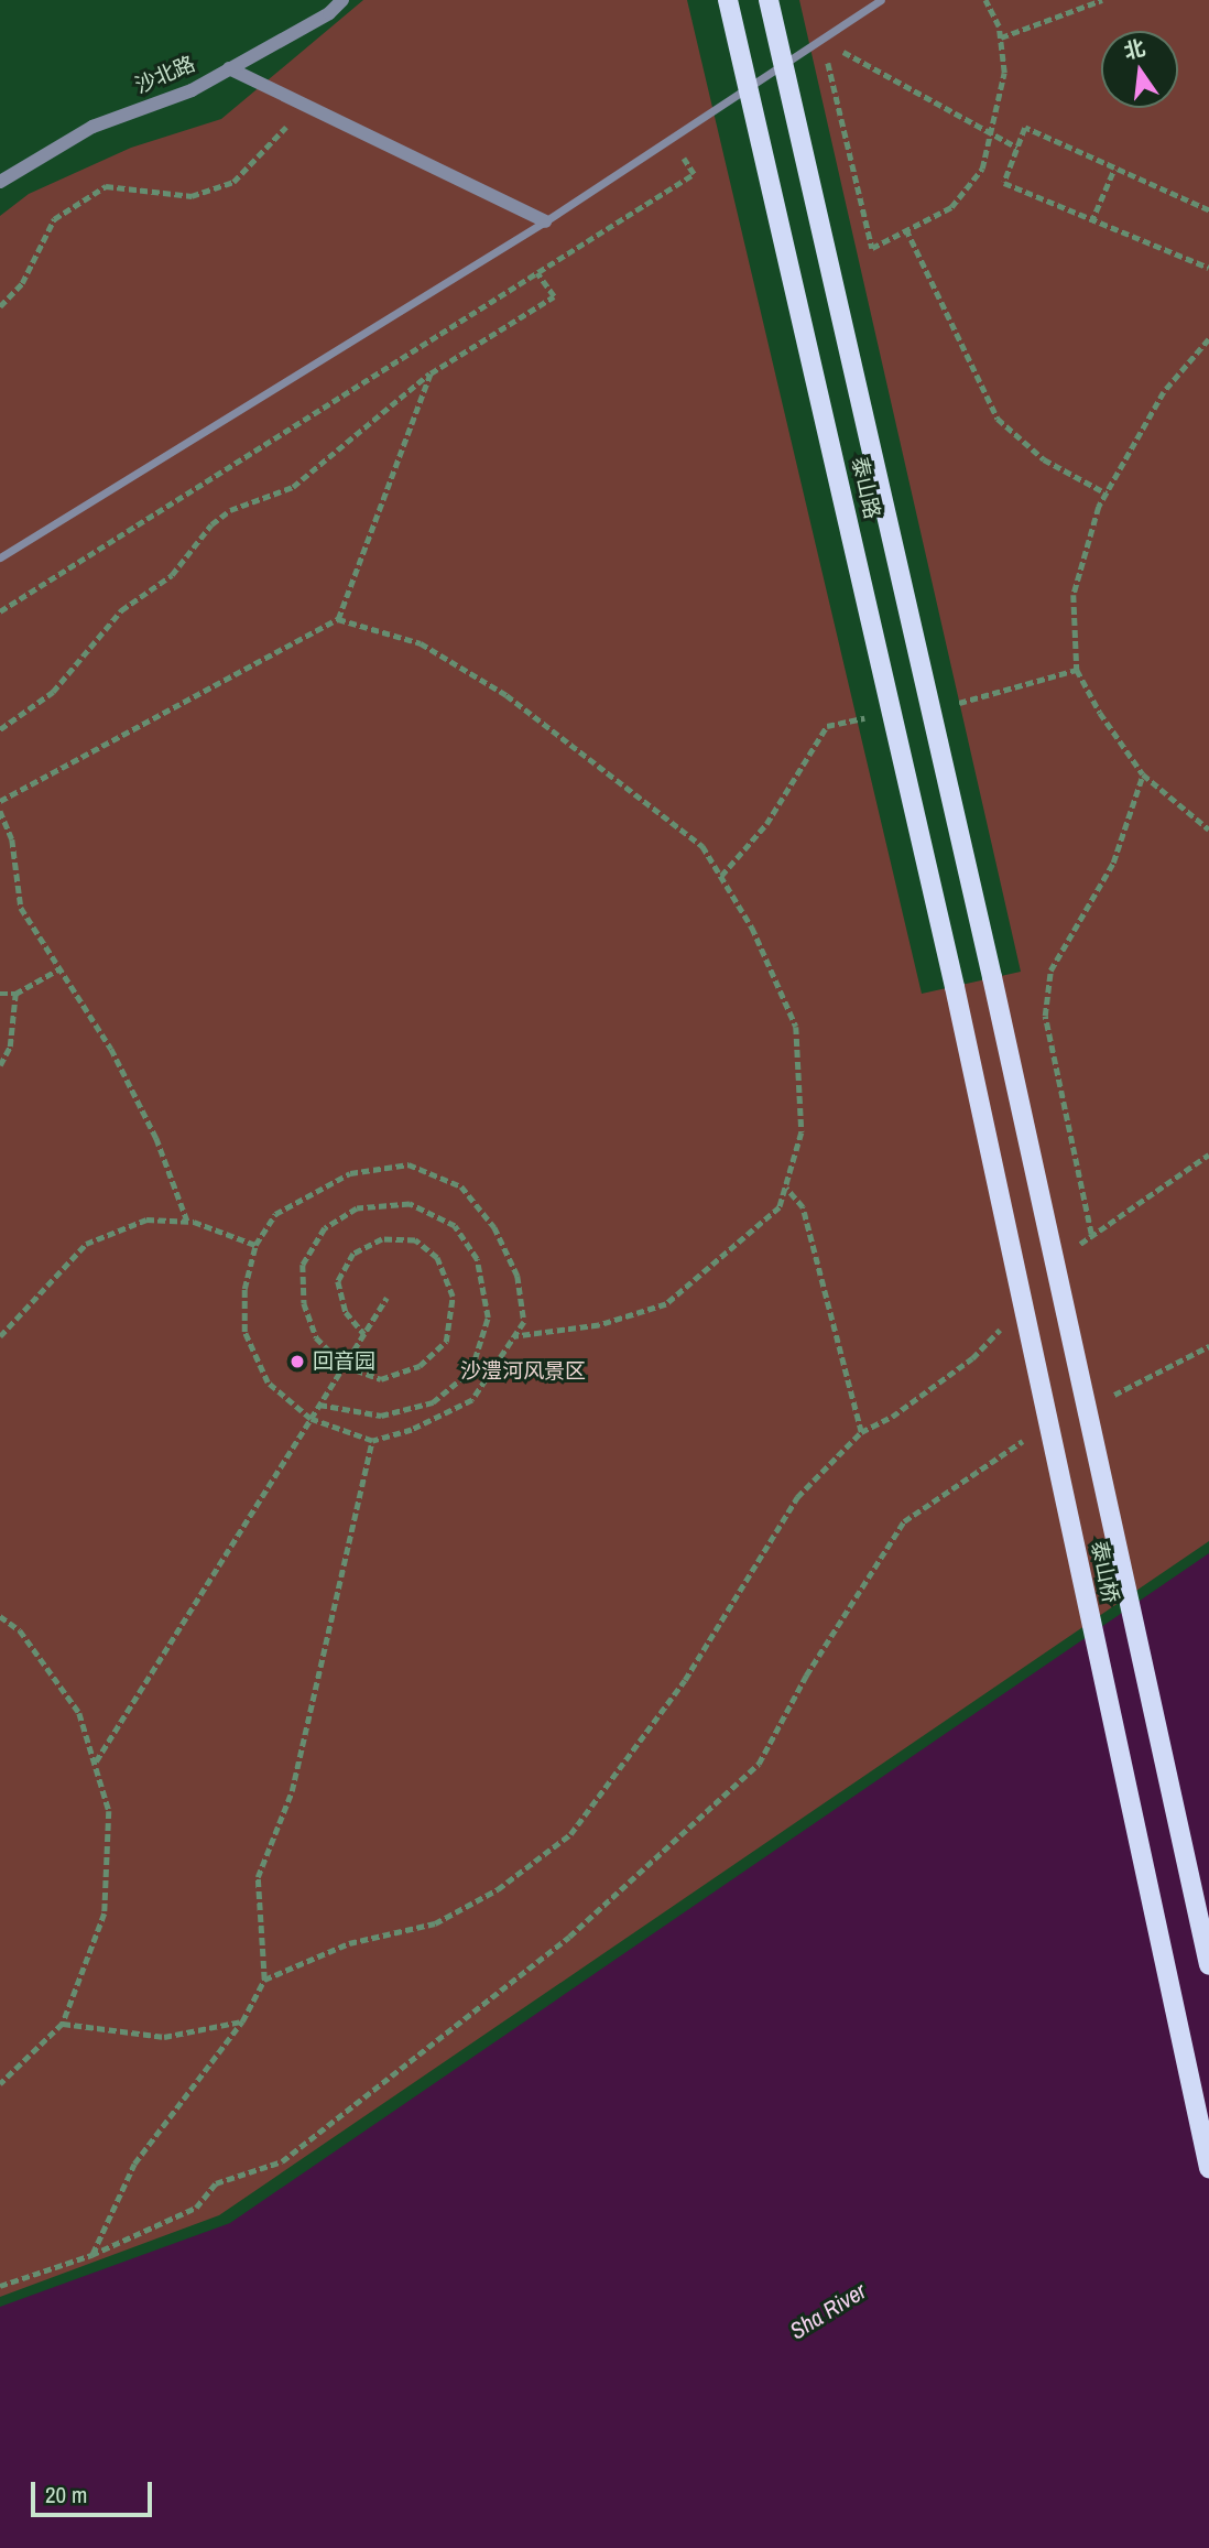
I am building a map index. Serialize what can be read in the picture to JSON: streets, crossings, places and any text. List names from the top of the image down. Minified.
{"streets":{"main road":["泰山路","泰山桥"],"street":["沙北路"]},"crossings":[["泰山路","泰山桥"]],"water":["Sha River"],"parks":["沙澧河风景区"],"places":["回音园"],"scale_bar":"20 m","north":"top"}
